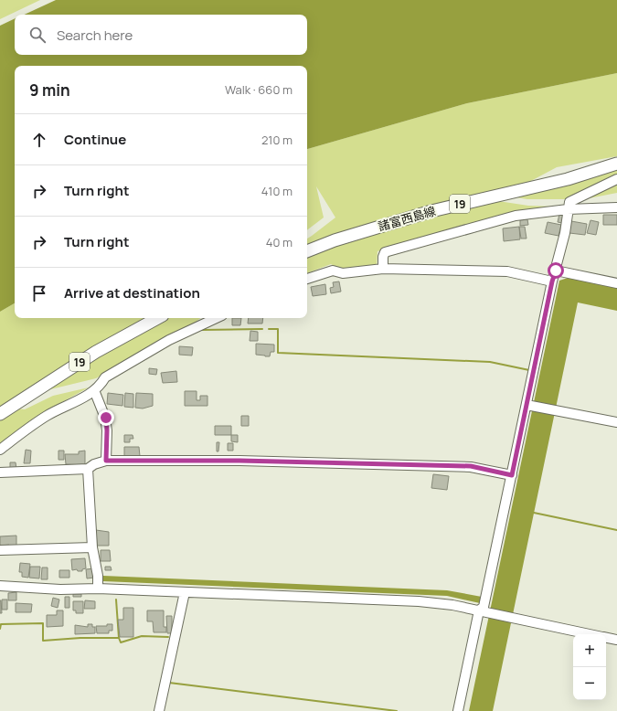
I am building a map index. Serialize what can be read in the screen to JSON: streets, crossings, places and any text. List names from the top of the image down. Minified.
{"streets":{"main road":["19","諸富西島線"]},"page":{"search":"Search here","heading":["9 min","Walk · 660 m"],"list":[["Continue","210 m"],["Turn right","410 m"],["Turn right","40 m"],"Arrive at destination"],"map_buttons":["+","−"]}}
